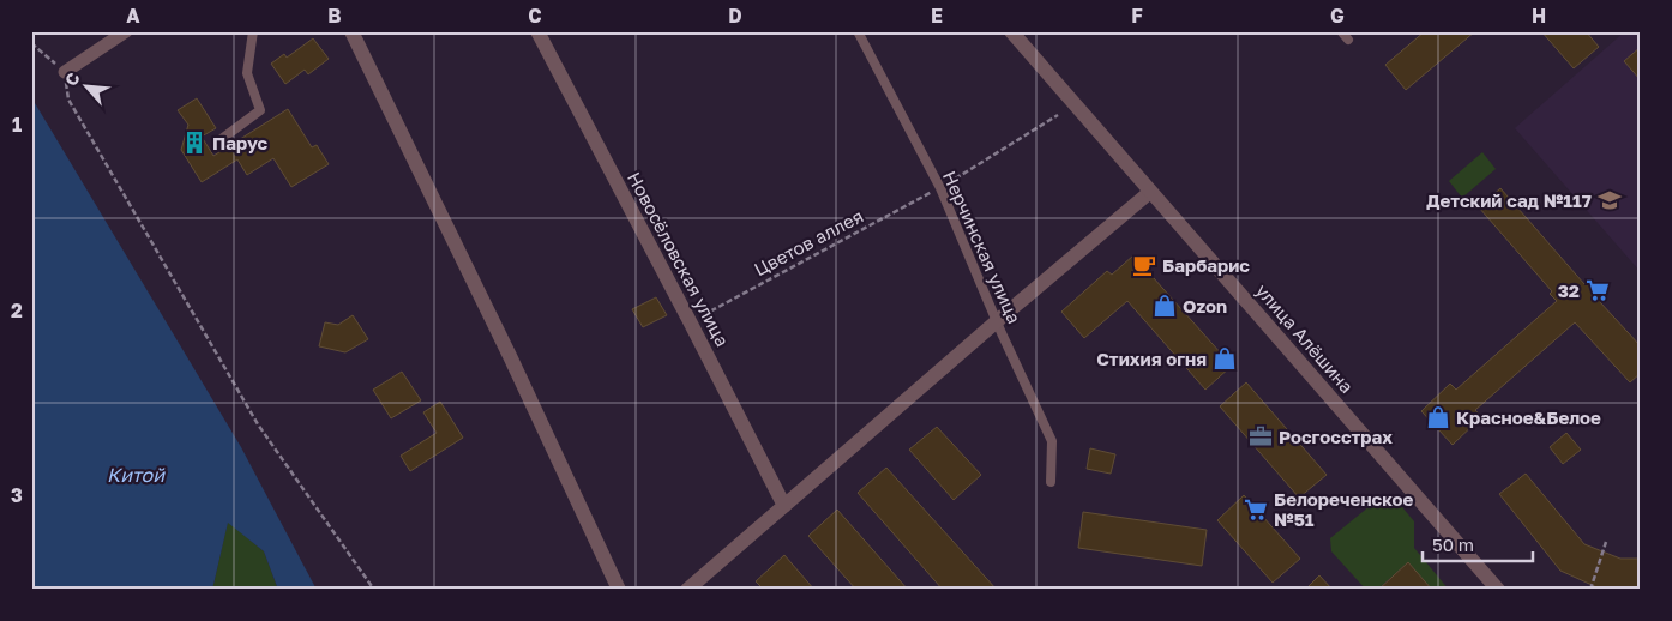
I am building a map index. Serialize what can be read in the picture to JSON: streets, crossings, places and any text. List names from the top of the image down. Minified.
{"streets":{"street":["Новосёловская улица","улица Алёшина"],"lane":["Нерчинская улица"],"path":["Цветов аллея"]},"crossings":[["Цветов аллея","Нерчинская улица"],["Цветов аллея","Новосёловская улица"]],"water":["Китой"],"places":{"building":["Парус"],"school or university":["Детский сад №117"],"cafe":["Барбарис"],"supermarket":["32","Белореченское №51"],"shop":["Ozon","Стихия огня","Красное&Белое"],"office":["Росгосстрах"]},"scale_bar":"50 m","north":"top left","grid":{"columns":["A","B","C","D","E","F","G","H"],"rows":["1","2","3"]}}
